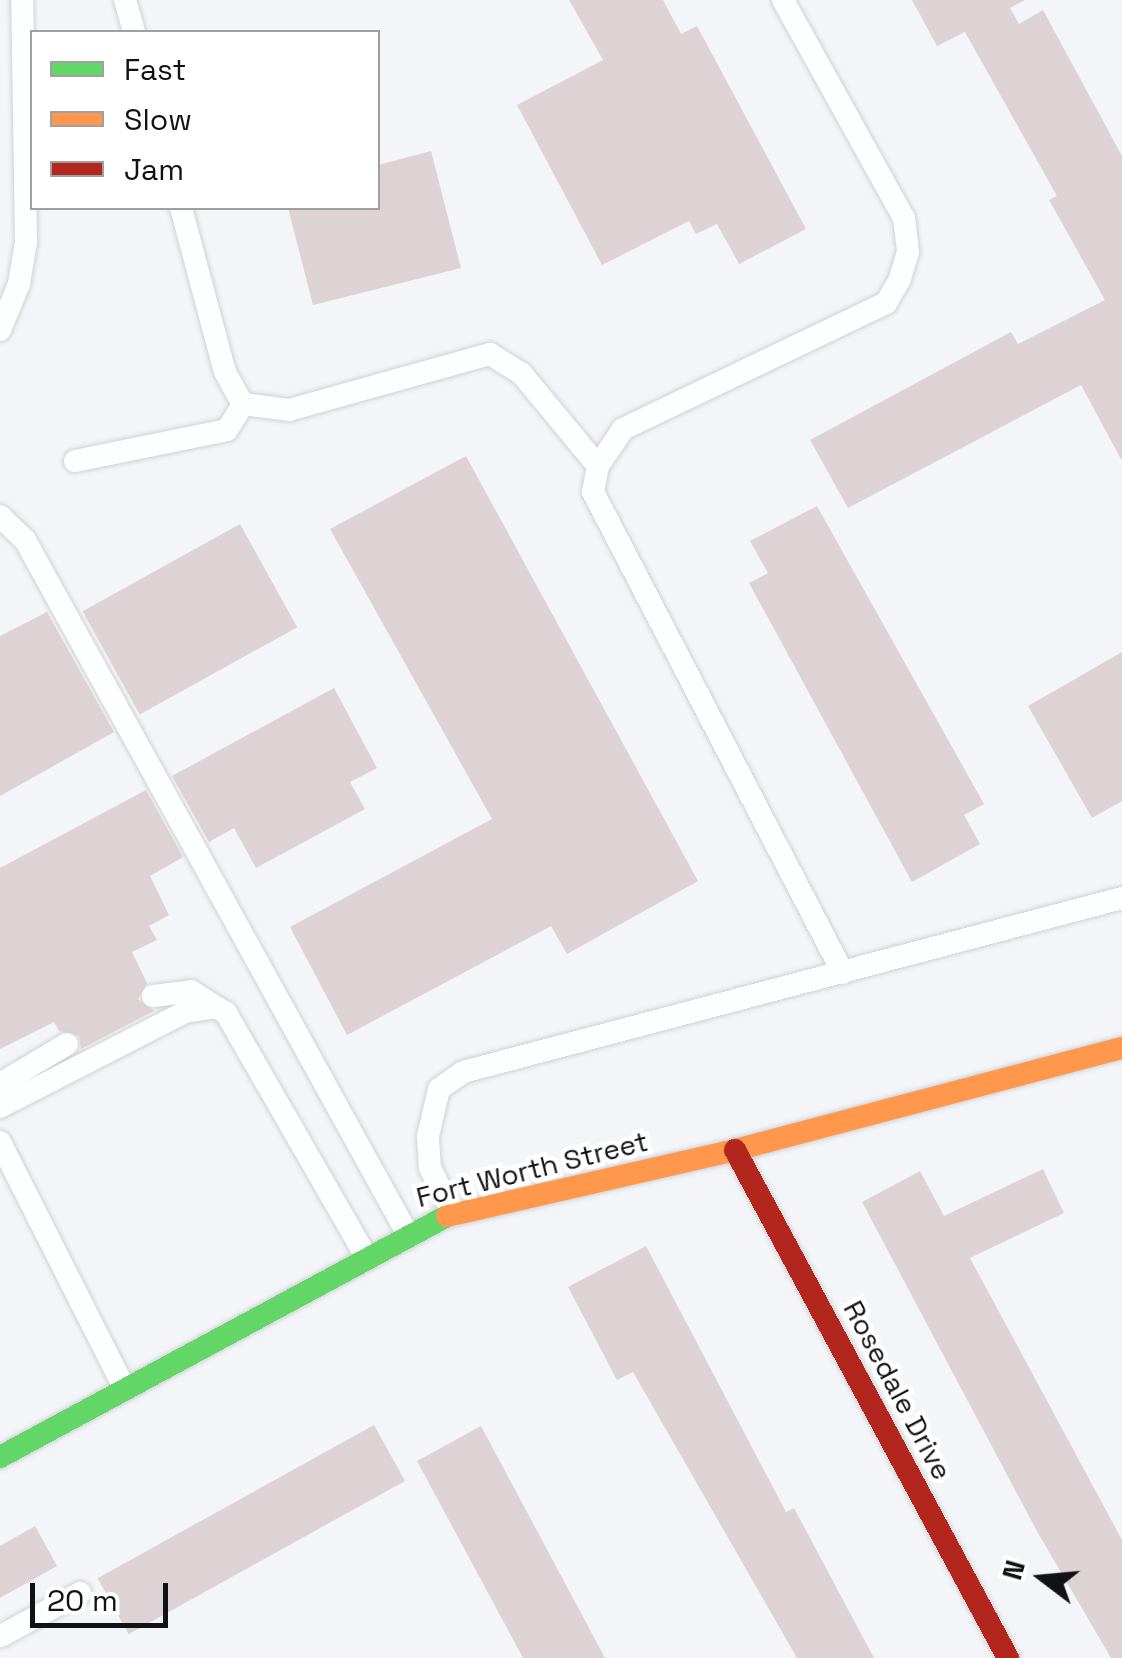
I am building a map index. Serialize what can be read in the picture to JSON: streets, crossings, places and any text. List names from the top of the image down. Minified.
{"streets":{"street":["Fort Worth Street","Rosedale Drive"]},"crossings":[["Fort Worth Street","Rosedale Drive"]],"legend":["Fast","Slow","Jam"],"scale_bar":"20 m","north":"left"}
